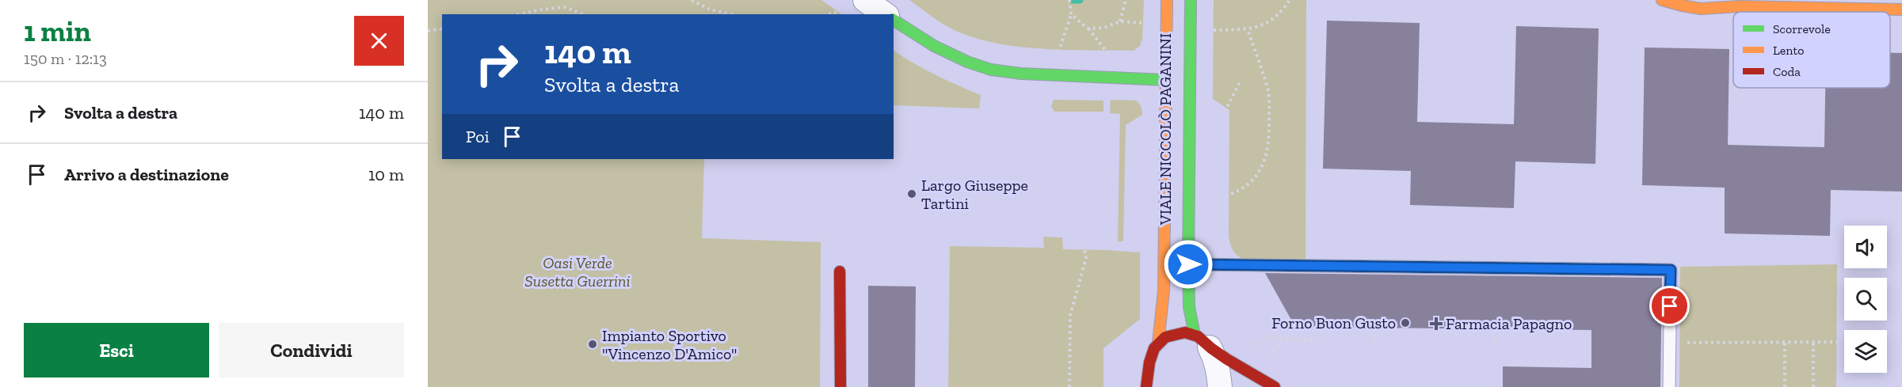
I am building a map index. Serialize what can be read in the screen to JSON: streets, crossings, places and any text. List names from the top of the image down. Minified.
{"streets":{"street":["VIALE NICCOLÒ PAGANINI"]},"parks":["Oasi Verde Susetta Guerrini"],"places":{"other":["Largo Giuseppe Tartini","Forno Buon Gusto","Impianto Sportivo \"Vincenzo D'Amico\""],"health":["Farmacia Papagno"]},"legend":["Scorrevole","Lento","Coda"],"page":{"heading":["1 min","150 m · 12:13"],"turn":["140 m","Svolta a destra"],"list":[{"name":"Svolta a destra","value":"140 m"},{"name":"Arrivo a destinazione","value":"10 m"}],"then":"Poi","buttons":["Esci","Condividi"]}}
